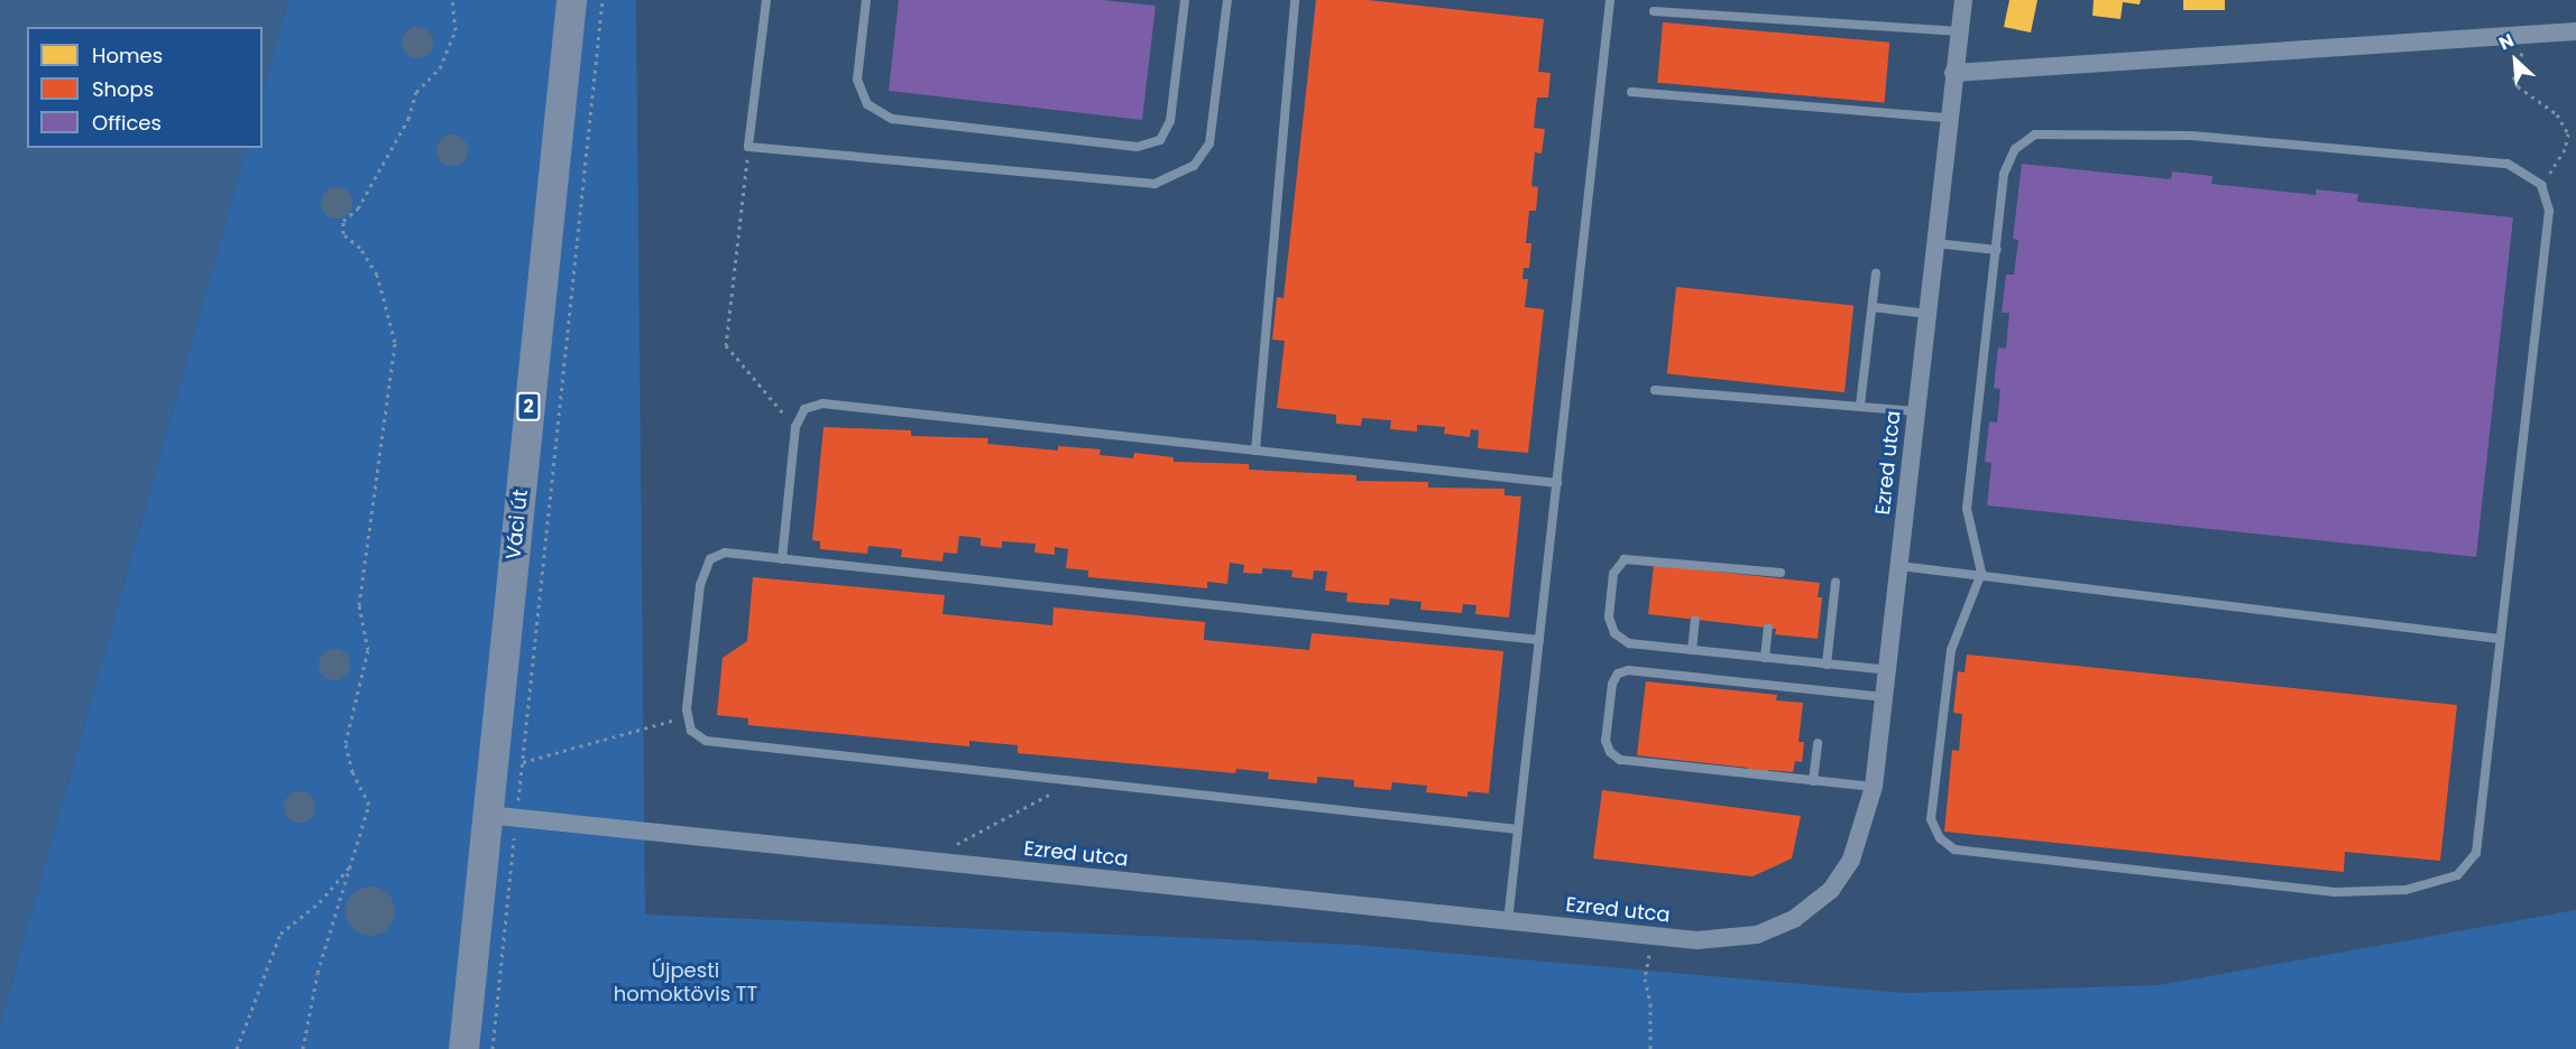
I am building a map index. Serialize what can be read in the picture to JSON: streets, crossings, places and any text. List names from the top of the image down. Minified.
{"streets":{"main road":["2","Váci út"],"street":["Ezred utca"]},"crossings":[["Ezred utca","Váci út"]],"parks":["Újpesti homoktövis TT"],"legend":["Homes","Shops","Offices"],"north":"top left"}
